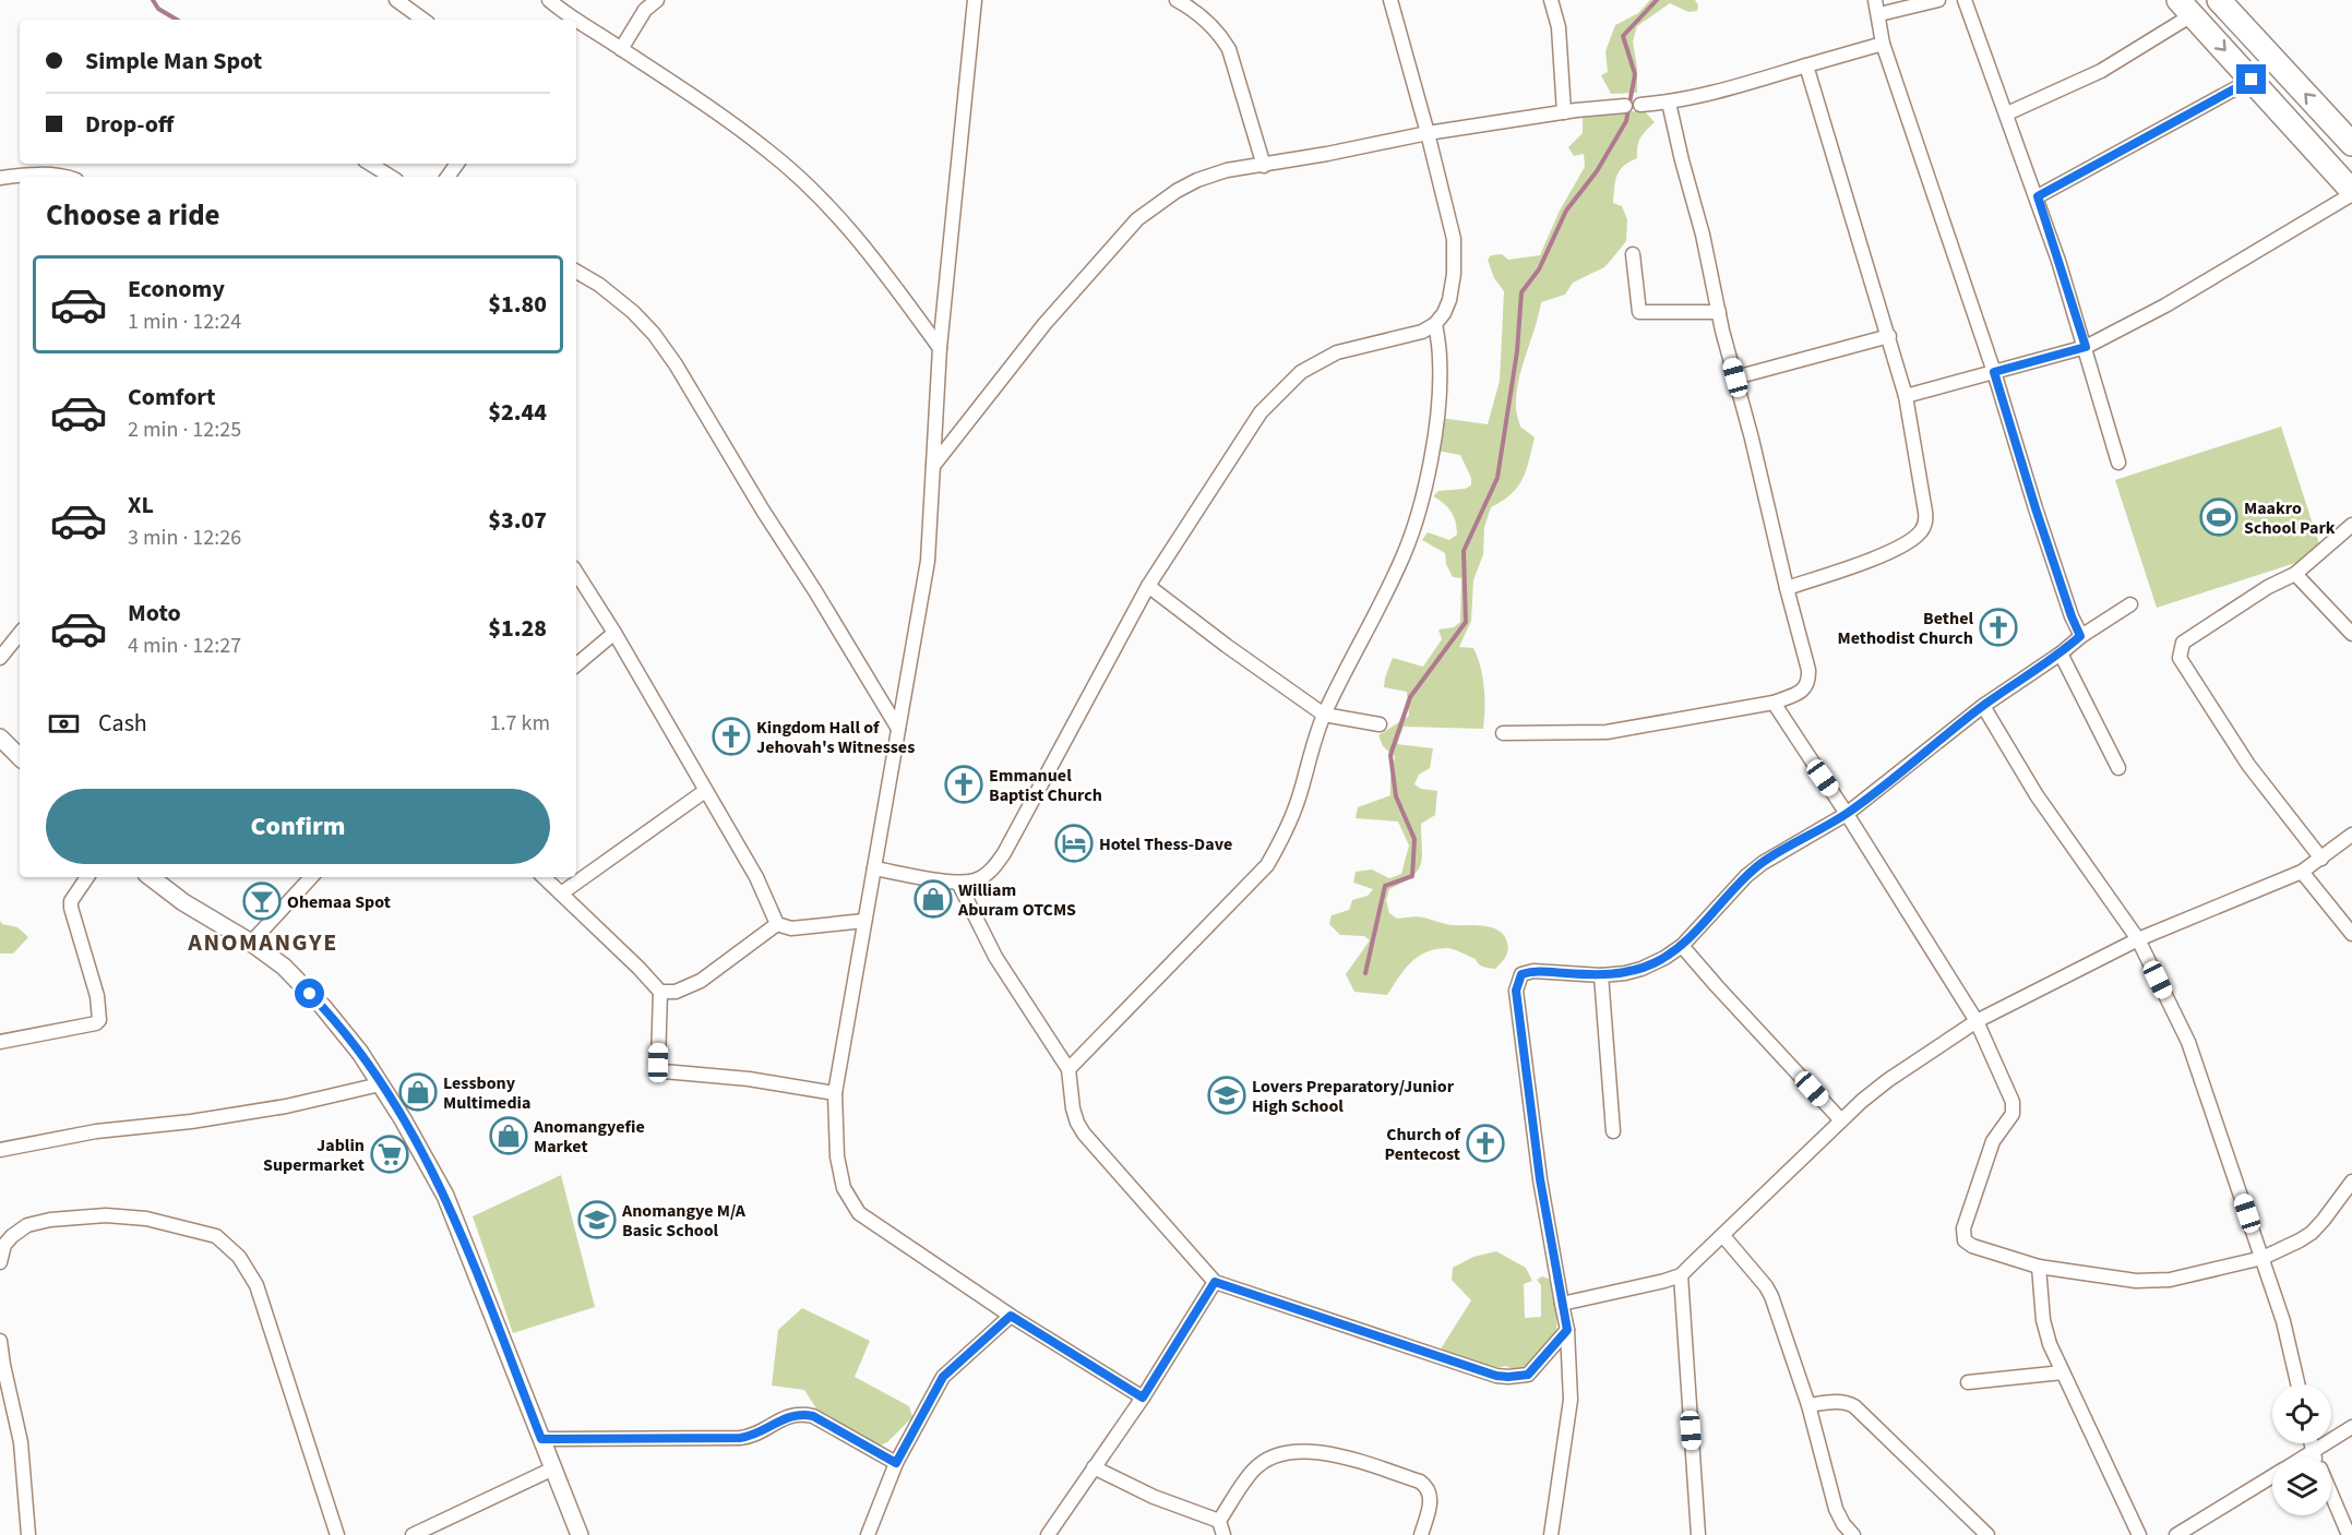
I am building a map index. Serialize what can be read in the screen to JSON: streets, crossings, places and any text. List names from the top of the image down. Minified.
{"districts":["ANOMANGYE"],"places":{"sports":["Maakro School Park"],"church":["Bethel Methodist Church","Kingdom Hall of Jehovah's Witnesses","Emmanuel Baptist Church","Church of Pentecost"],"hotel":["Hotel Thess-Dave"],"shop":["William Aburam OTCMS","Lessbony Multimedia","Anomangyefie Market"],"bar":["Ohemaa Spot"],"school or university":["Lovers Preparatory/Junior High School","Anomangye M/A Basic School"],"supermarket":["Jablin Supermarket"]},"page":{"banner":["Simple Man Spot","Drop-off"],"heading":"Choose a ride","list":[{"name":"Economy","note":"1 min · 12:24","value":"$1.80"},{"name":"Comfort","note":"2 min · 12:25","value":"$2.44"},{"name":"XL","note":"3 min · 12:26","value":"$3.07"},{"name":"Moto","note":"4 min · 12:27","value":"$1.28"}],"pay":["Cash","1.7 km"],"buttons":"Confirm"}}
